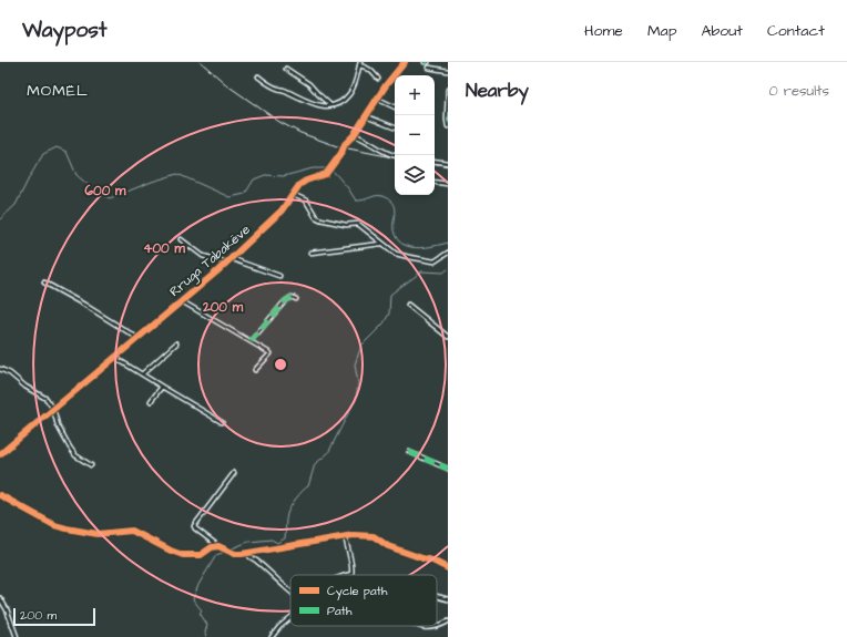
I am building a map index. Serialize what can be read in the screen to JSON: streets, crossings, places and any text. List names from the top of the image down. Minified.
{"streets":{"street":["Rruga Tabakëve"]},"districts":["MOMËL"],"legend":["Cycle path","Path"],"scale_bar":"200 m","page":{"header":"Waypost","nav":["Home","Map","About","Contact"],"heading":["Nearby","0 results"],"map_buttons":["+","−"],"scale":"200 m"},"rings":["600 m","400 m","200 m"]}
